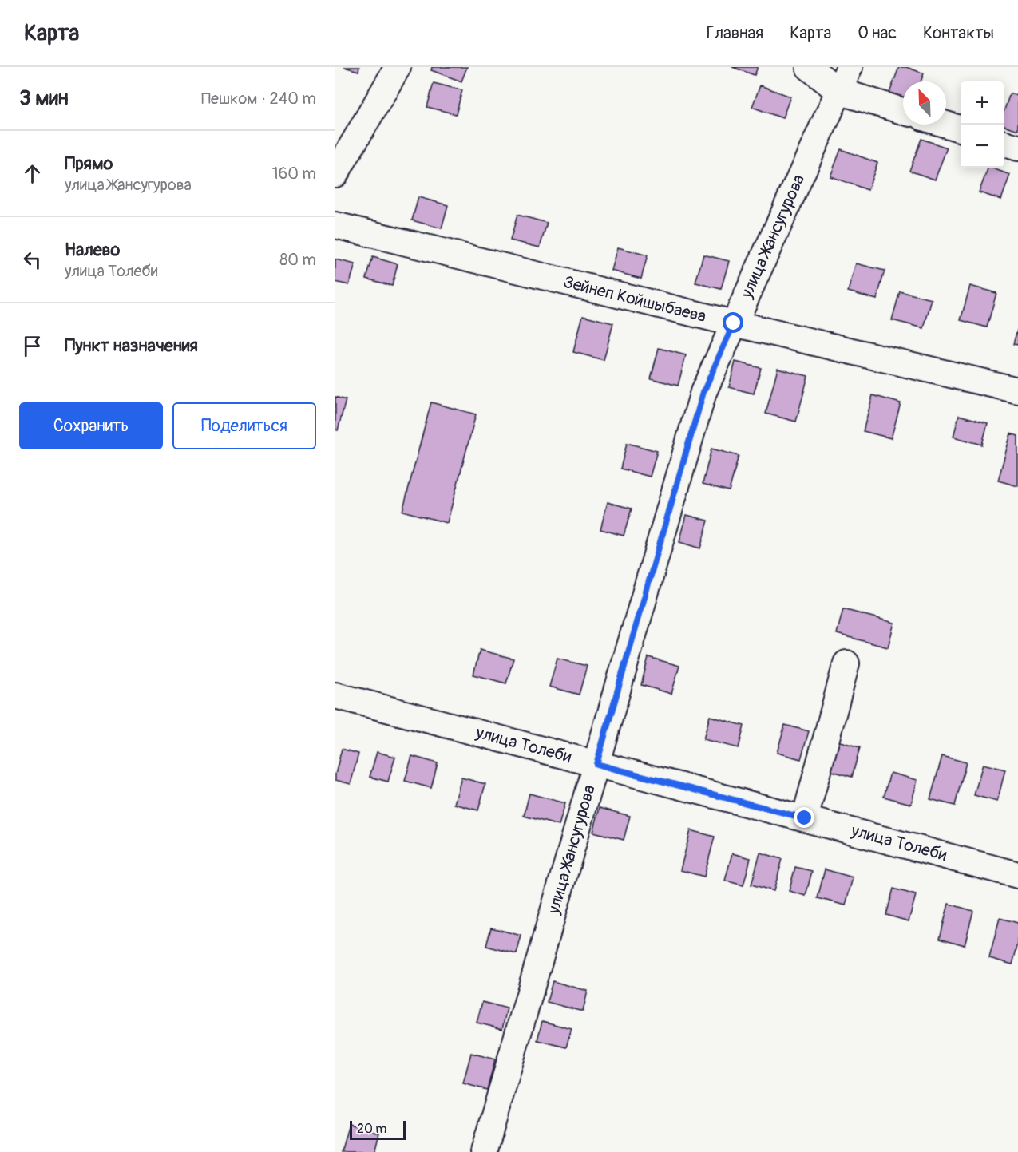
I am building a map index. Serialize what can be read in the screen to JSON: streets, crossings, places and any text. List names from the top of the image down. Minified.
{"streets":{"street":["улица Жансугурова","Зейнеп Койшыбаева","улица Толеби"]},"crossings":[["улица Жансугурова","Зейнеп Койшыбаева"],["улица Жансугурова","улица Толеби"]],"scale_bar":"20 m","north":"top left","page":{"header":"Карта","nav":["Главная","Карта","О нас","Контакты"],"heading":["3 мин","Пешком · 240 m"],"map_buttons":["+","−"],"list":[["Прямо","улица Жансугурова","160 m"],["Налево","улица Толеби","80 m"],"Пункт назначения"],"buttons":["Сохранить","Поделиться"],"scale":"20 m"}}
